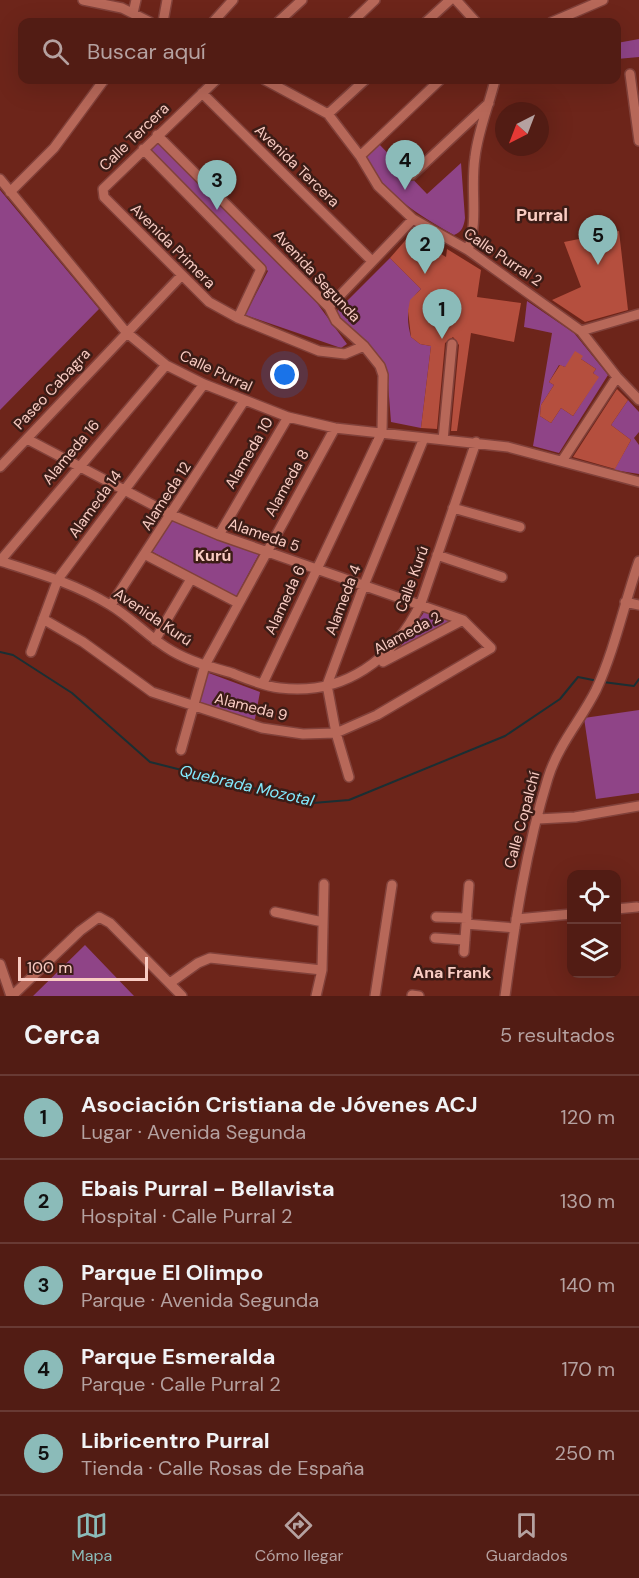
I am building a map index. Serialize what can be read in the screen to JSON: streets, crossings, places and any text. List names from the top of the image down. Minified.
{"streets":{"street":["Calle Tercera","Avenida Tercera","Avenida Primera","Calle Purral 2","Avenida Segunda","Calle Purral","Paseo Cabagra","Alameda 16","Alameda 10","Alameda 8","Alameda 12","Alameda 14","Alameda 5","Calle Kurú","Alameda 6","Alameda 4","Avenida Kurú","Alameda 2","Alameda 9","Calle Copalchí"]},"crossings":[["Calle Tercera","Avenida Tercera"],["Calle Tercera","Avenida Primera"],["Calle Tercera","Avenida Segunda"],["Avenida Primera","Avenida Segunda"],["Avenida Primera","Paseo Cabagra"],["Avenida Segunda","Calle Purral"],["Avenida Segunda","Alameda 6"],["Calle Purral","Paseo Cabagra"],["Calle Purral","Alameda 16"],["Calle Purral","Alameda 10"],["Calle Purral","Alameda 8"],["Calle Purral","Alameda 12"],["Calle Purral","Alameda 14"],["Calle Purral","Calle Kurú"],["Calle Purral","Alameda 6"],["Calle Purral","Alameda 4"],["Paseo Cabagra","Alameda 5"],["Alameda 16","Alameda 5"],["Alameda 16","Avenida Kurú"],["Alameda 10","Alameda 5"],["Alameda 8","Alameda 5"],["Alameda 8","Avenida Kurú"],["Alameda 8","Alameda 9"],["Alameda 12","Alameda 5"],["Alameda 12","Avenida Kurú"],["Alameda 14","Alameda 5"],["Alameda 14","Avenida Kurú"],["Alameda 14","Alameda 9"],["Alameda 5","Calle Kurú"],["Alameda 5","Alameda 6"],["Alameda 5","Alameda 4"],["Alameda 5","Alameda 2"],["Alameda 5","Alameda 9"],["Calle Kurú","Alameda 4"],["Calle Kurú","Avenida Kurú"],["Calle Kurú","Alameda 2"],["Alameda 6","Avenida Kurú"],["Alameda 4","Avenida Kurú"]],"districts":["Purral","Kurú","Ana Frank"],"water":["Quebrada Mozotal"],"scale_bar":"100 m","north":"bottom left","page":{"search":"Buscar aquí","pins":["4","3","5","2","1"],"scale":"100 m","heading":["Cerca","5 resultados"],"list":[{"mark":"1","name":"Asociación Cristiana de Jóvenes ACJ","note":"Lugar · Avenida Segunda","value":"120 m"},{"mark":"2","name":"Ebais Purral - Bellavista","note":"Hospital · Calle Purral 2","value":"130 m"},{"mark":"3","name":"Parque El Olimpo","note":"Parque · Avenida Segunda","value":"140 m"},{"mark":"4","name":"Parque Esmeralda","note":"Parque · Calle Purral 2","value":"170 m"},{"mark":"5","name":"Libricentro Purral","note":"Tienda · Calle Rosas de España","value":"250 m"}],"nav":["Mapa","Cómo llegar","Guardados"]}}
